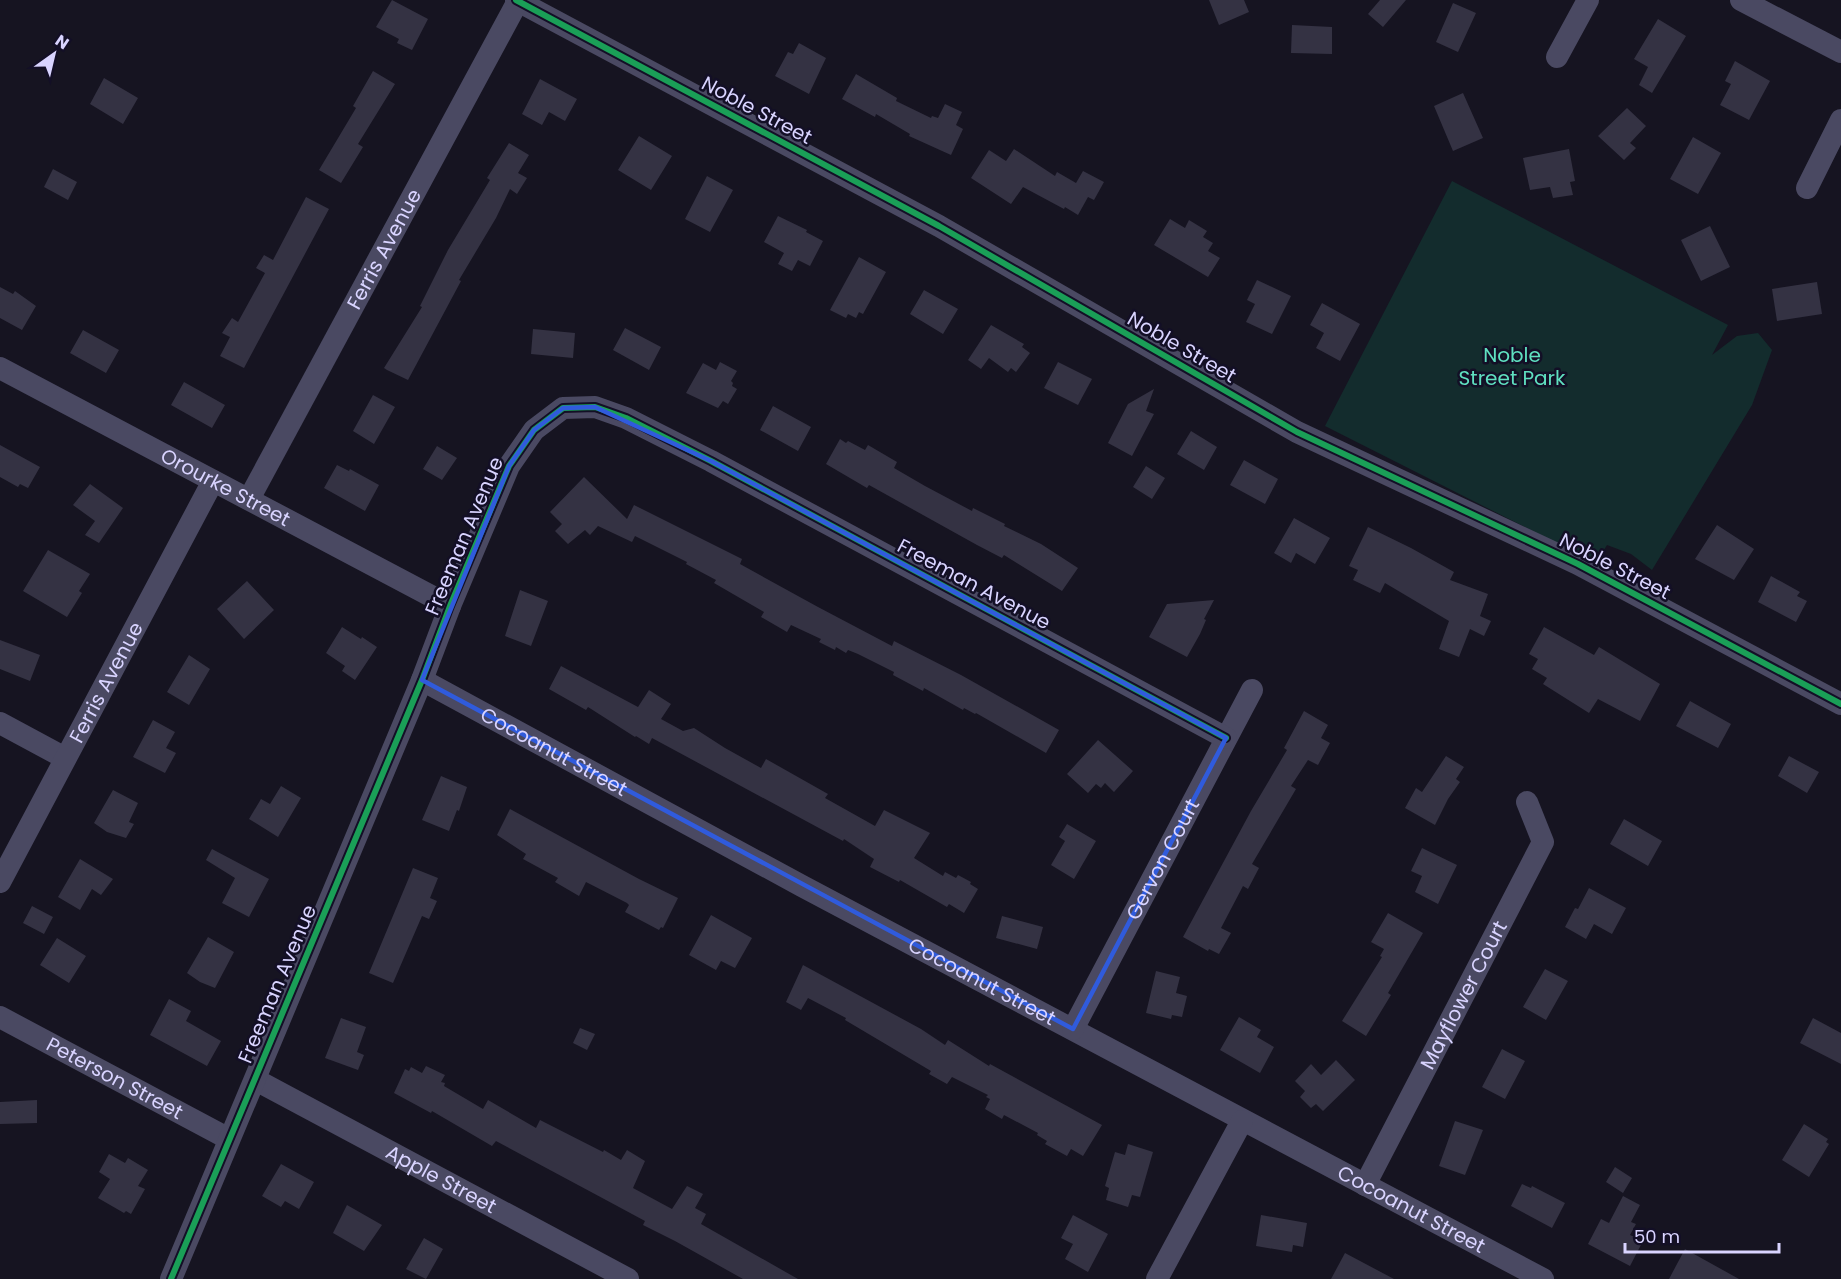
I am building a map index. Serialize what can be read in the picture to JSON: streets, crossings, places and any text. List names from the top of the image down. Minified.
{"streets":{"street":["Noble Street","Ferris Avenue","Orourke Street","Freeman Avenue","Cocoanut Street","Gervon Court","Mayflower Court","Peterson Street","Apple Street"]},"crossings":[["Noble Street","Ferris Avenue"],["Ferris Avenue","Orourke Street"],["Orourke Street","Freeman Avenue"],["Freeman Avenue","Cocoanut Street"],["Freeman Avenue","Gervon Court"],["Freeman Avenue","Peterson Street"],["Freeman Avenue","Apple Street"],["Cocoanut Street","Gervon Court"],["Cocoanut Street","Mayflower Court"]],"parks":["Noble Street Park"],"scale_bar":"50 m","north":"top right"}
